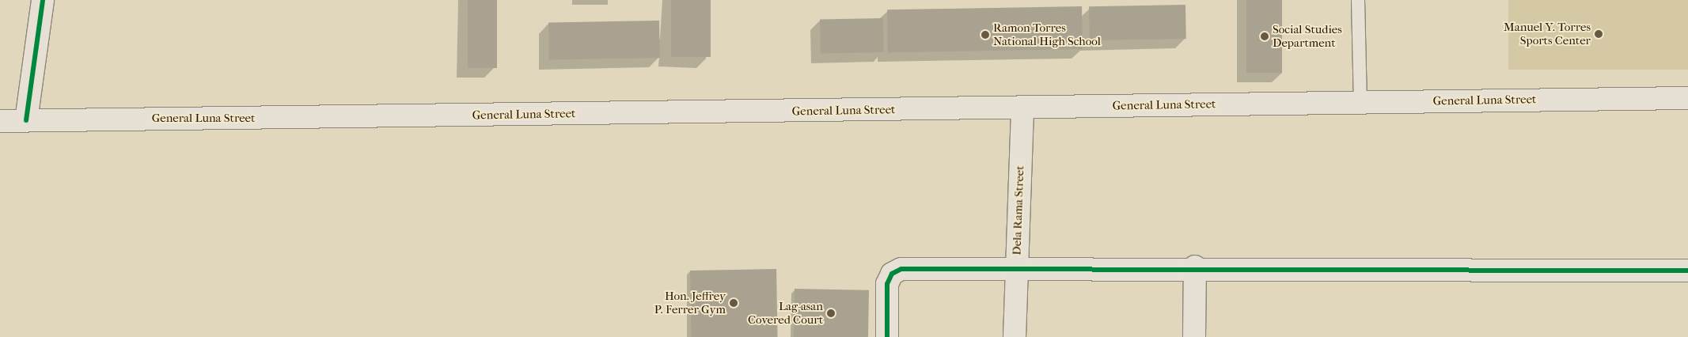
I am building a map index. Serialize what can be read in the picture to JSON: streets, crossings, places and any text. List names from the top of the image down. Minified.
{"streets":{"main road":["General Luna Street","Dela Rama Street"]},"crossings":[["General Luna Street","Dela Rama Street"]],"places":["Manuel Y. Torres Sports Center","Ramon Torres National High School","Social Studies Department","Hon. Jeffrey P. Ferrer Gym","Lag-asan Covered Court"]}
